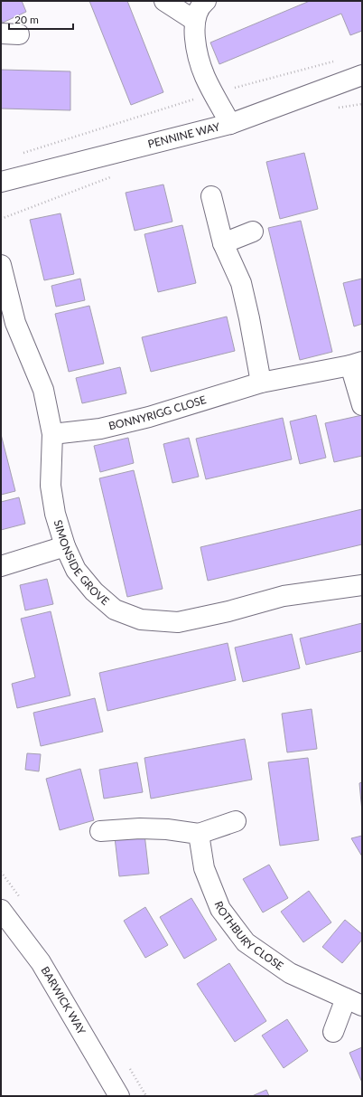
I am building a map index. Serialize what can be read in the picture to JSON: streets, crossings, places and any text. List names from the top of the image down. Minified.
{"streets":{"street":["PENNINE WAY","BONNYRIGG CLOSE","SIMONSIDE GROVE","ROTHBURY CLOSE","BARWICK WAY"]},"crossings":[["BONNYRIGG CLOSE","SIMONSIDE GROVE"]],"scale_bar":"20 m"}
